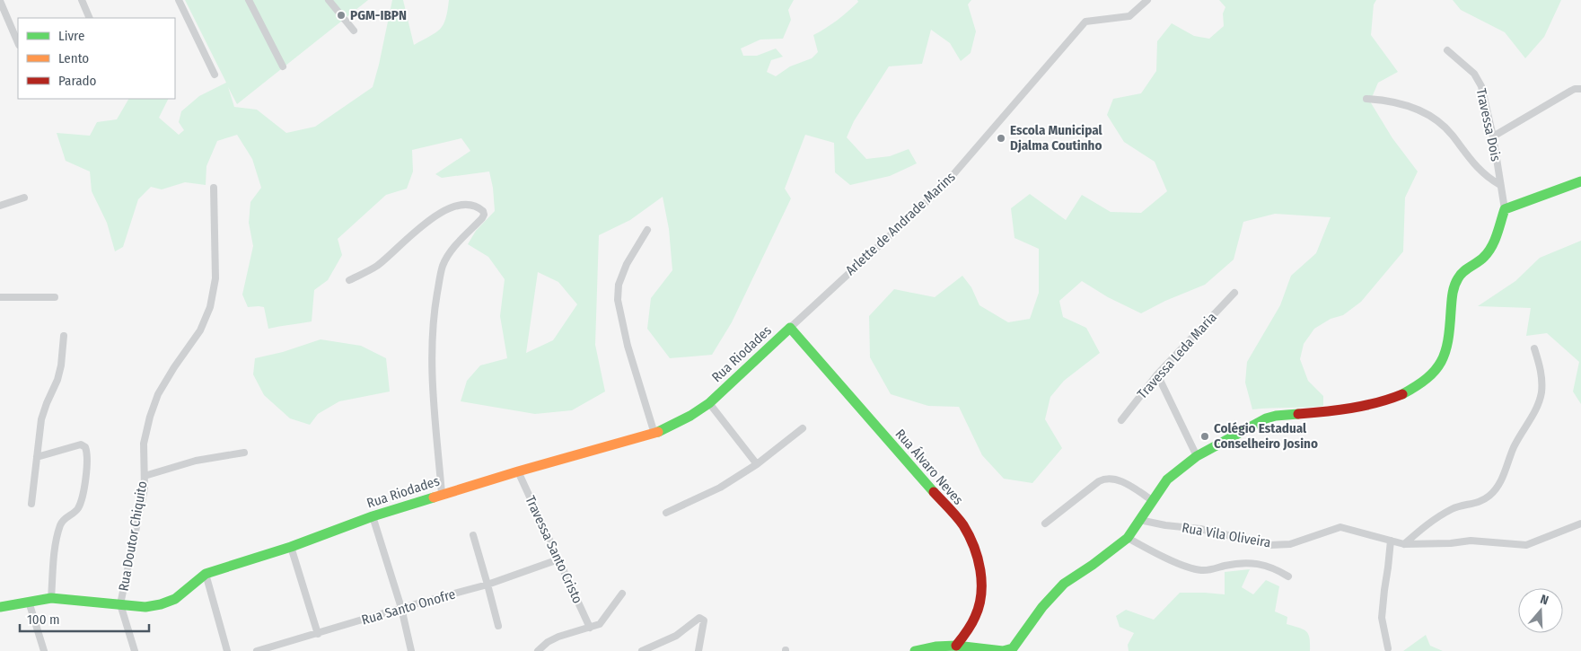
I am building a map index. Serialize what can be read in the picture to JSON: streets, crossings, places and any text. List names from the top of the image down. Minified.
{"streets":{"street":["Travessa Dois","Arlette de Andrade Marins","Rua Riodades","Travessa Leda Maria","Rua Álvaro Neves","Rua Vila Oliveira","Rua Doutor Chiquito","Travessa Santo Cristo","Rua Santo Onofre"]},"crossings":[["Arlette de Andrade Marins","Rua Riodades"],["Arlette de Andrade Marins","Rua Álvaro Neves"],["Rua Riodades","Rua Álvaro Neves"],["Rua Riodades","Rua Doutor Chiquito"],["Rua Riodades","Travessa Santo Cristo"],["Travessa Santo Cristo","Rua Santo Onofre"]],"places":["PGM-IBPN","Escola Municipal Djalma Coutinho","Colégio Estadual Conselheiro Josino"],"legend":["Livre","Lento","Parado"],"scale_bar":"100 m","north":"top"}
